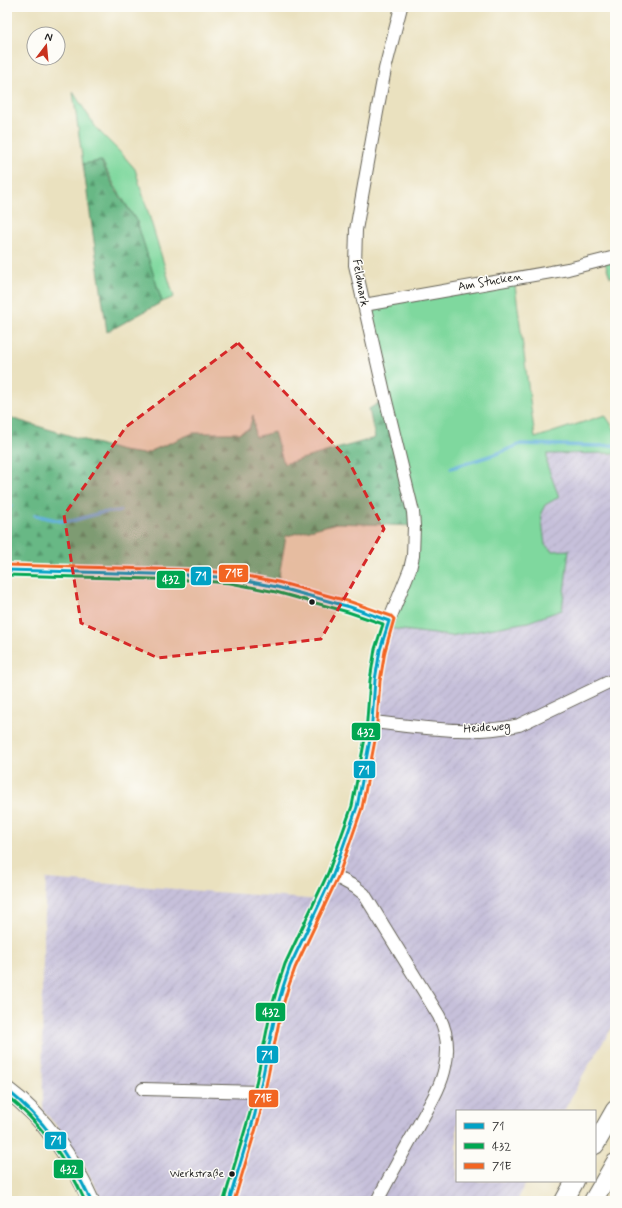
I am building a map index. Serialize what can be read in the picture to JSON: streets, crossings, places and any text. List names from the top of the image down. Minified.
{"streets":{"street":["Am Stucken","Feldmark","Heideweg"]},"crossings":[["Am Stucken","Feldmark"],["Feldmark","Heideweg"]],"places":["Werkstraße"],"lines":["transit line 71E","transit line 71","transit line 432"],"legend":["71","432","71E"],"north":"top"}
